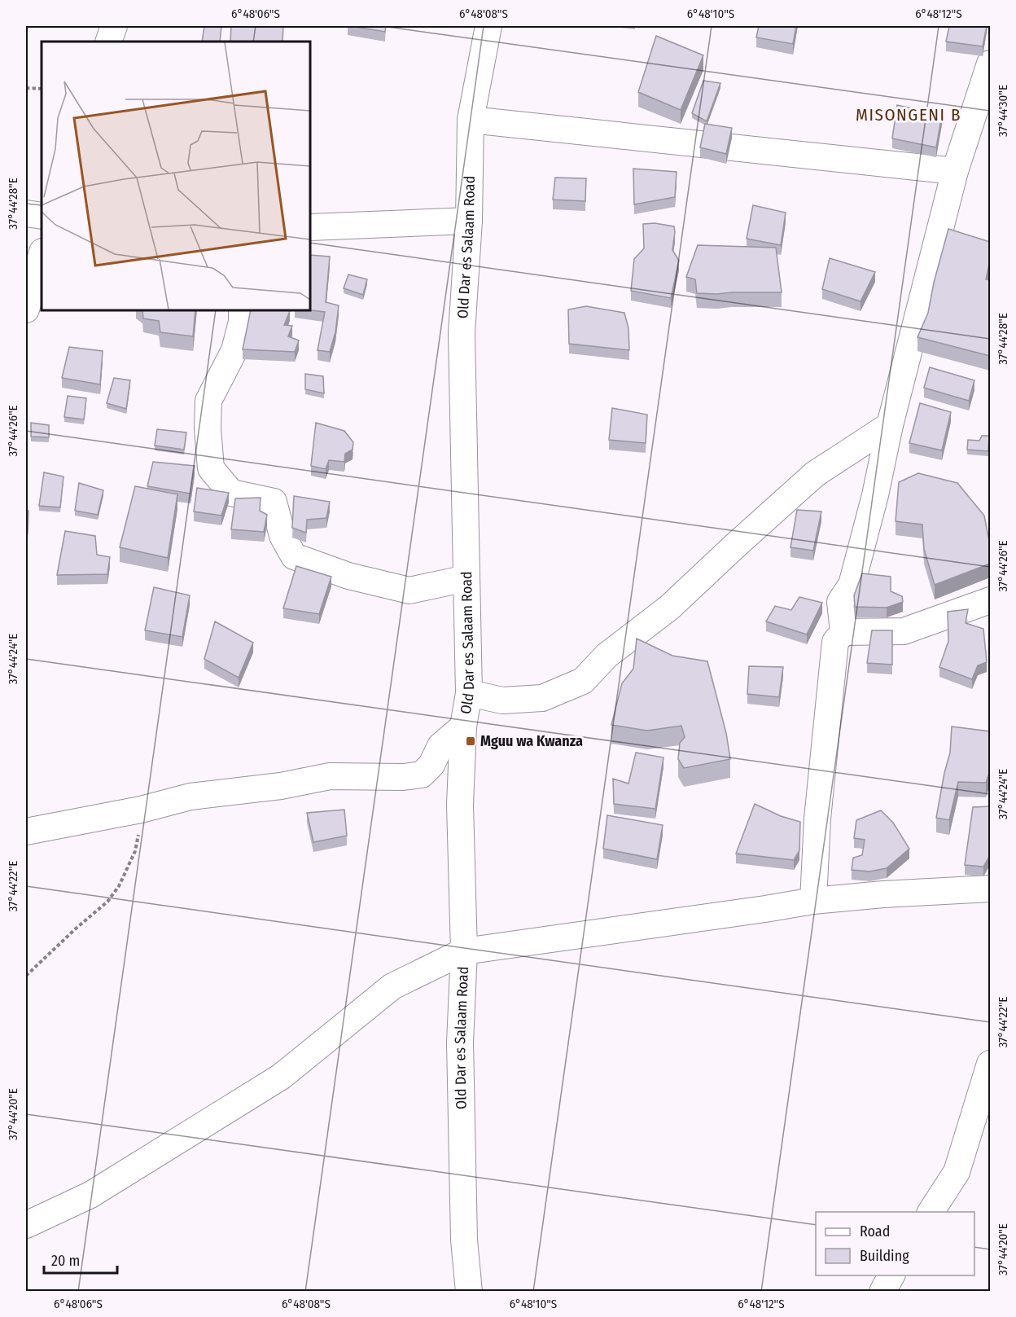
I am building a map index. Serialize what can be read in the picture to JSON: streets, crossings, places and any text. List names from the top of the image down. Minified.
{"streets":{"street":["Old Dar es Salaam Road"]},"districts":["MISONGENI B"],"places":{"transit":["Mguu wa Kwanza"]},"legend":["Road","Building"],"scale_bar":"20 m","coordinates":["6°48'06\"S","6°48'08\"S","6°48'10\"S","6°48'12\"S","37°44'30\"E","37°44'28\"E","37°44'26\"E","37°44'24\"E","37°44'22\"E","37°44'20\"E"]}
